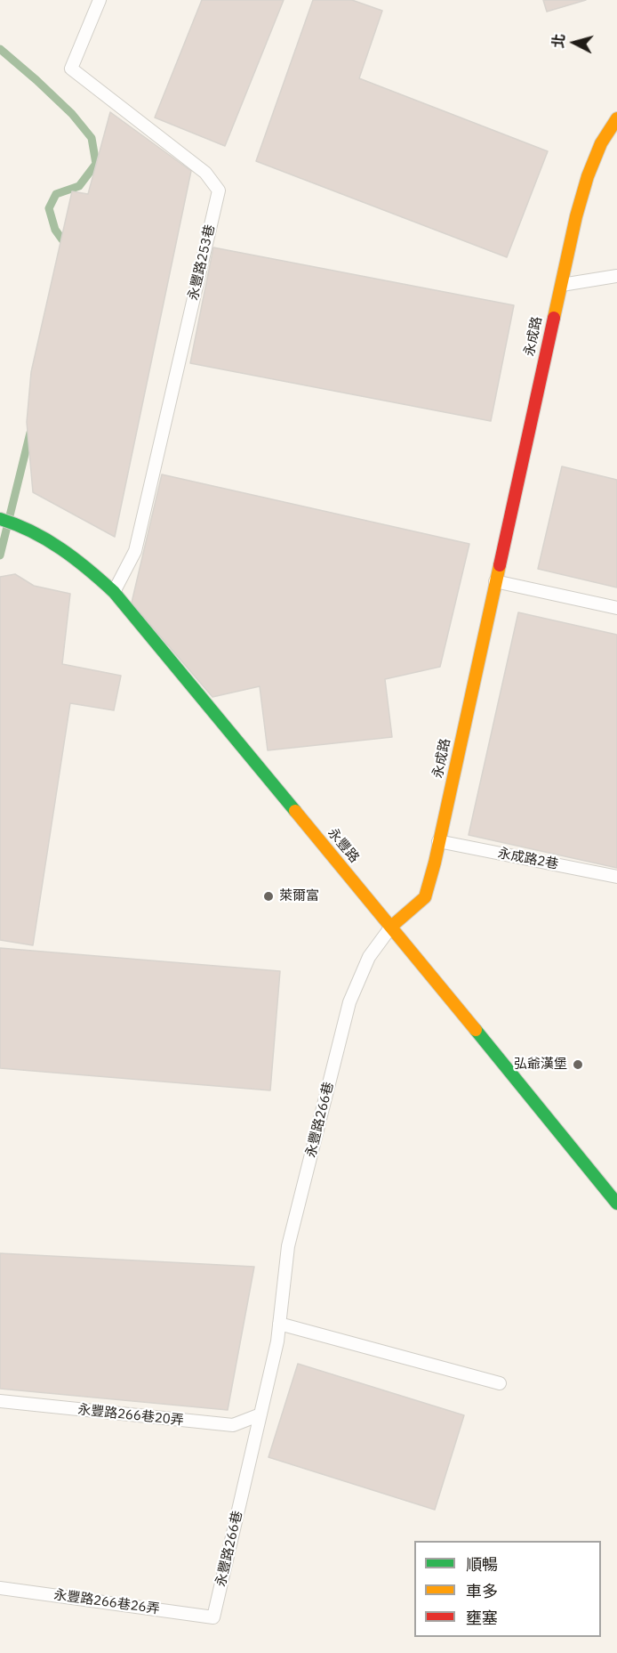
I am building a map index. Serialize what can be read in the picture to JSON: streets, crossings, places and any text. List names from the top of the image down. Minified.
{"streets":{"street":["永成路","永豐路"],"lane":["永豐路253巷","永成路2巷","永豐路266巷","永豐路266巷20弄","永豐路266巷26弄"]},"crossings":[["永豐路253巷","永豐路"],["永成路","永豐路"],["永成路","永成路2巷"],["永成路","永豐路266巷"],["永豐路","永豐路266巷"],["永豐路266巷","永豐路266巷20弄"],["永豐路266巷","永豐路266巷26弄"]],"places":["萊爾富","弘爺漢堡"],"legend":["順暢","車多","壅塞"],"north":"left"}
